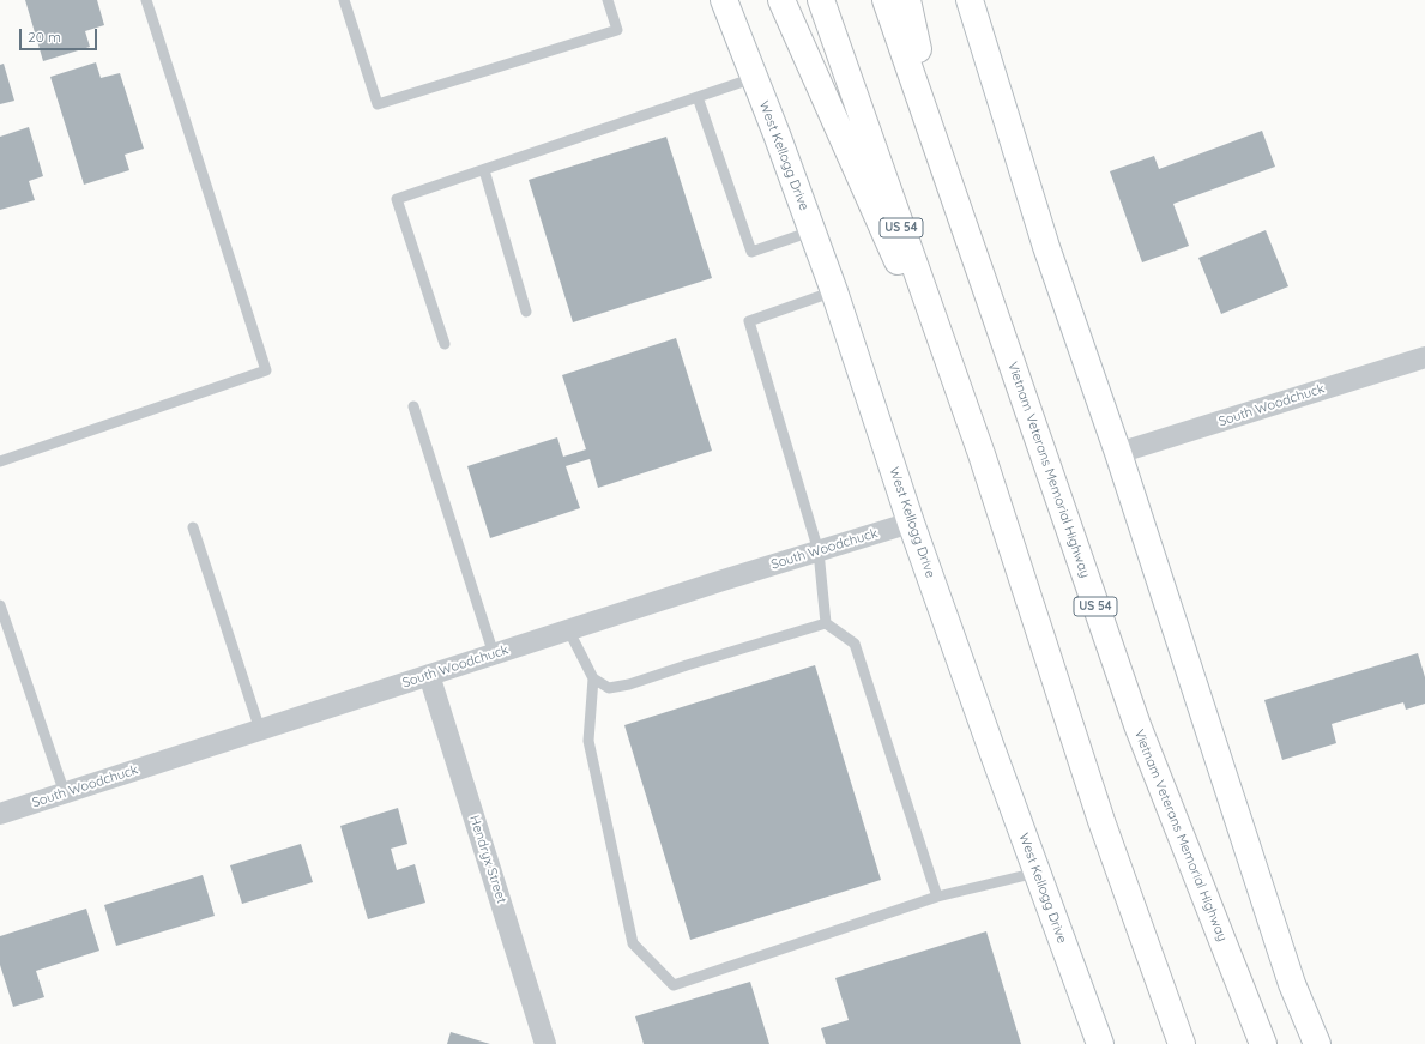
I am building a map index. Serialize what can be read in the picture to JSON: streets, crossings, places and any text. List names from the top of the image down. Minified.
{"streets":{"main road":["West Kellogg Drive","US 54","Vietnam Veterans Memorial Highway"],"street":["South Woodchuck","Hendryx Street"]},"crossings":[["West Kellogg Drive","South Woodchuck"],["South Woodchuck","Hendryx Street"]],"scale_bar":"20 m"}
